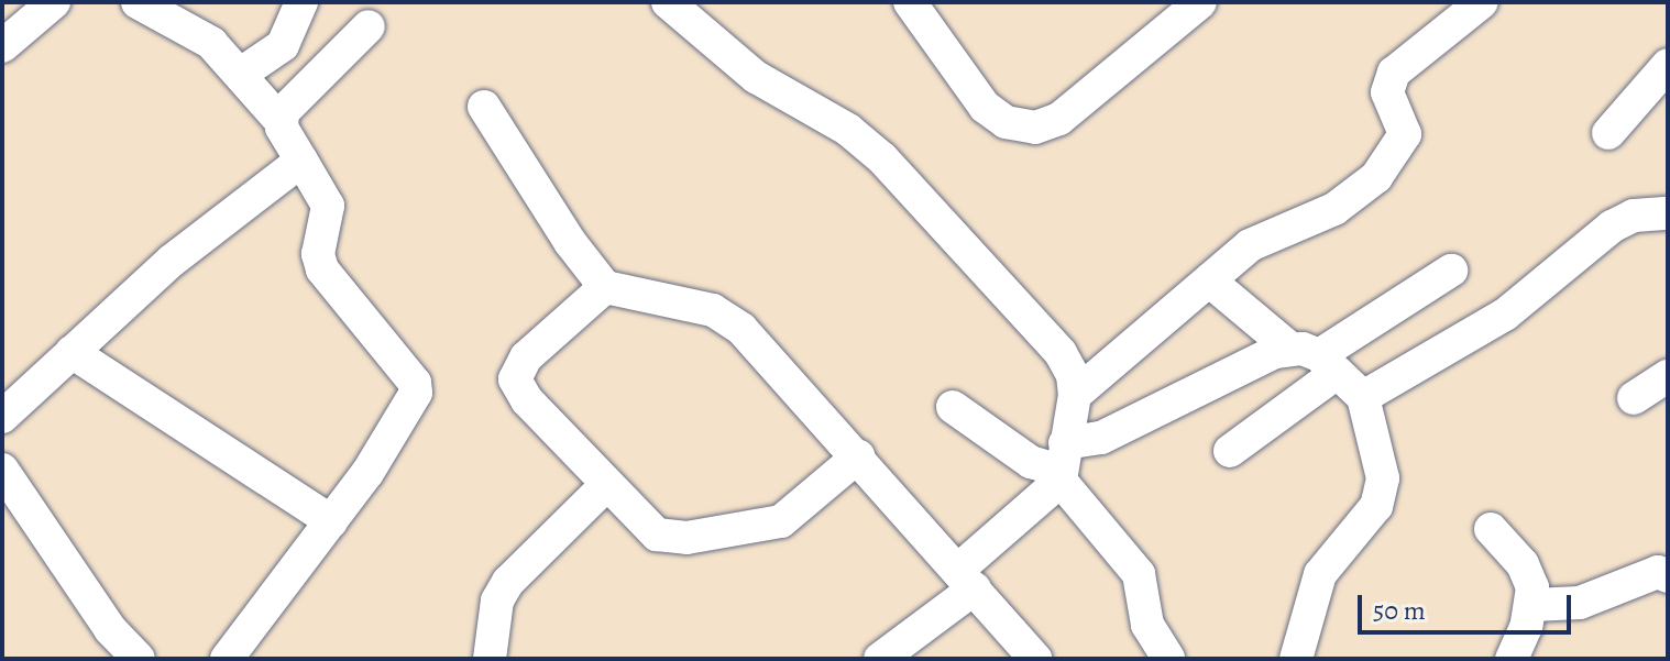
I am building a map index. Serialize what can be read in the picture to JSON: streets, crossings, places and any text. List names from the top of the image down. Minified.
{"scale_bar":"50 m"}
